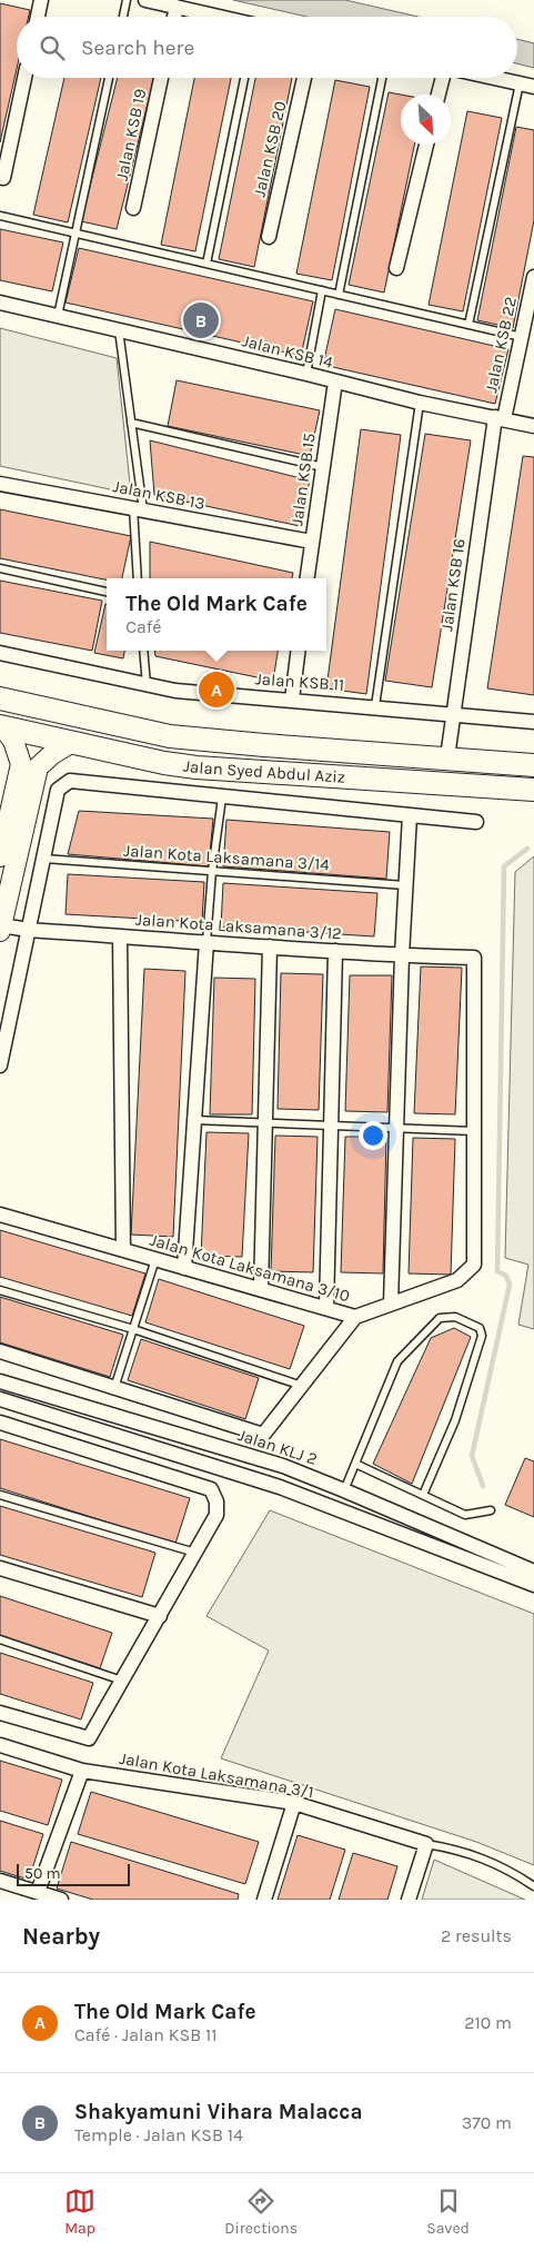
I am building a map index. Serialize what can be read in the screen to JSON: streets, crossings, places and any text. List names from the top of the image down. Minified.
{"streets":{"main road":["Jalan Syed Abdul Aziz"],"street":["Jalan KSB 19","Jalan KSB 20","Jalan KSB 22","Jalan KSB 14","Jalan KSB 15","Jalan KSB 13","Jalan KSB 16","Jalan KSB 11","Jalan Kota Laksamana 3/12","Jalan Kota Laksamana 3/10","Jalan KLJ 2","Jalan Kota Laksamana 3/1"],"lane":["Jalan Kota Laksamana 3/14"]},"crossings":[["Jalan KSB 22","Jalan KSB 14"],["Jalan KSB 22","Jalan KSB 16"],["Jalan KSB 14","Jalan KSB 15"],["Jalan KSB 14","Jalan KSB 16"],["Jalan KSB 15","Jalan KSB 13"],["Jalan KSB 16","Jalan KSB 11"],["Jalan KSB 16","Jalan Syed Abdul Aziz"],["Jalan Kota Laksamana 3/12","Jalan Kota Laksamana 3/10"]],"scale_bar":"50 m","north":"bottom right","page":{"search":"Search here","pins":["B","A"],"popup":["The Old Mark Cafe","Café"],"scale":"50 m","heading":["Nearby","2 results"],"list":[{"mark":"A","name":"The Old Mark Cafe","note":"Café · Jalan KSB 11","value":"210 m"},{"mark":"B","name":"Shakyamuni Vihara Malacca","note":"Temple · Jalan KSB 14","value":"370 m"}],"nav":["Map","Directions","Saved"]}}
